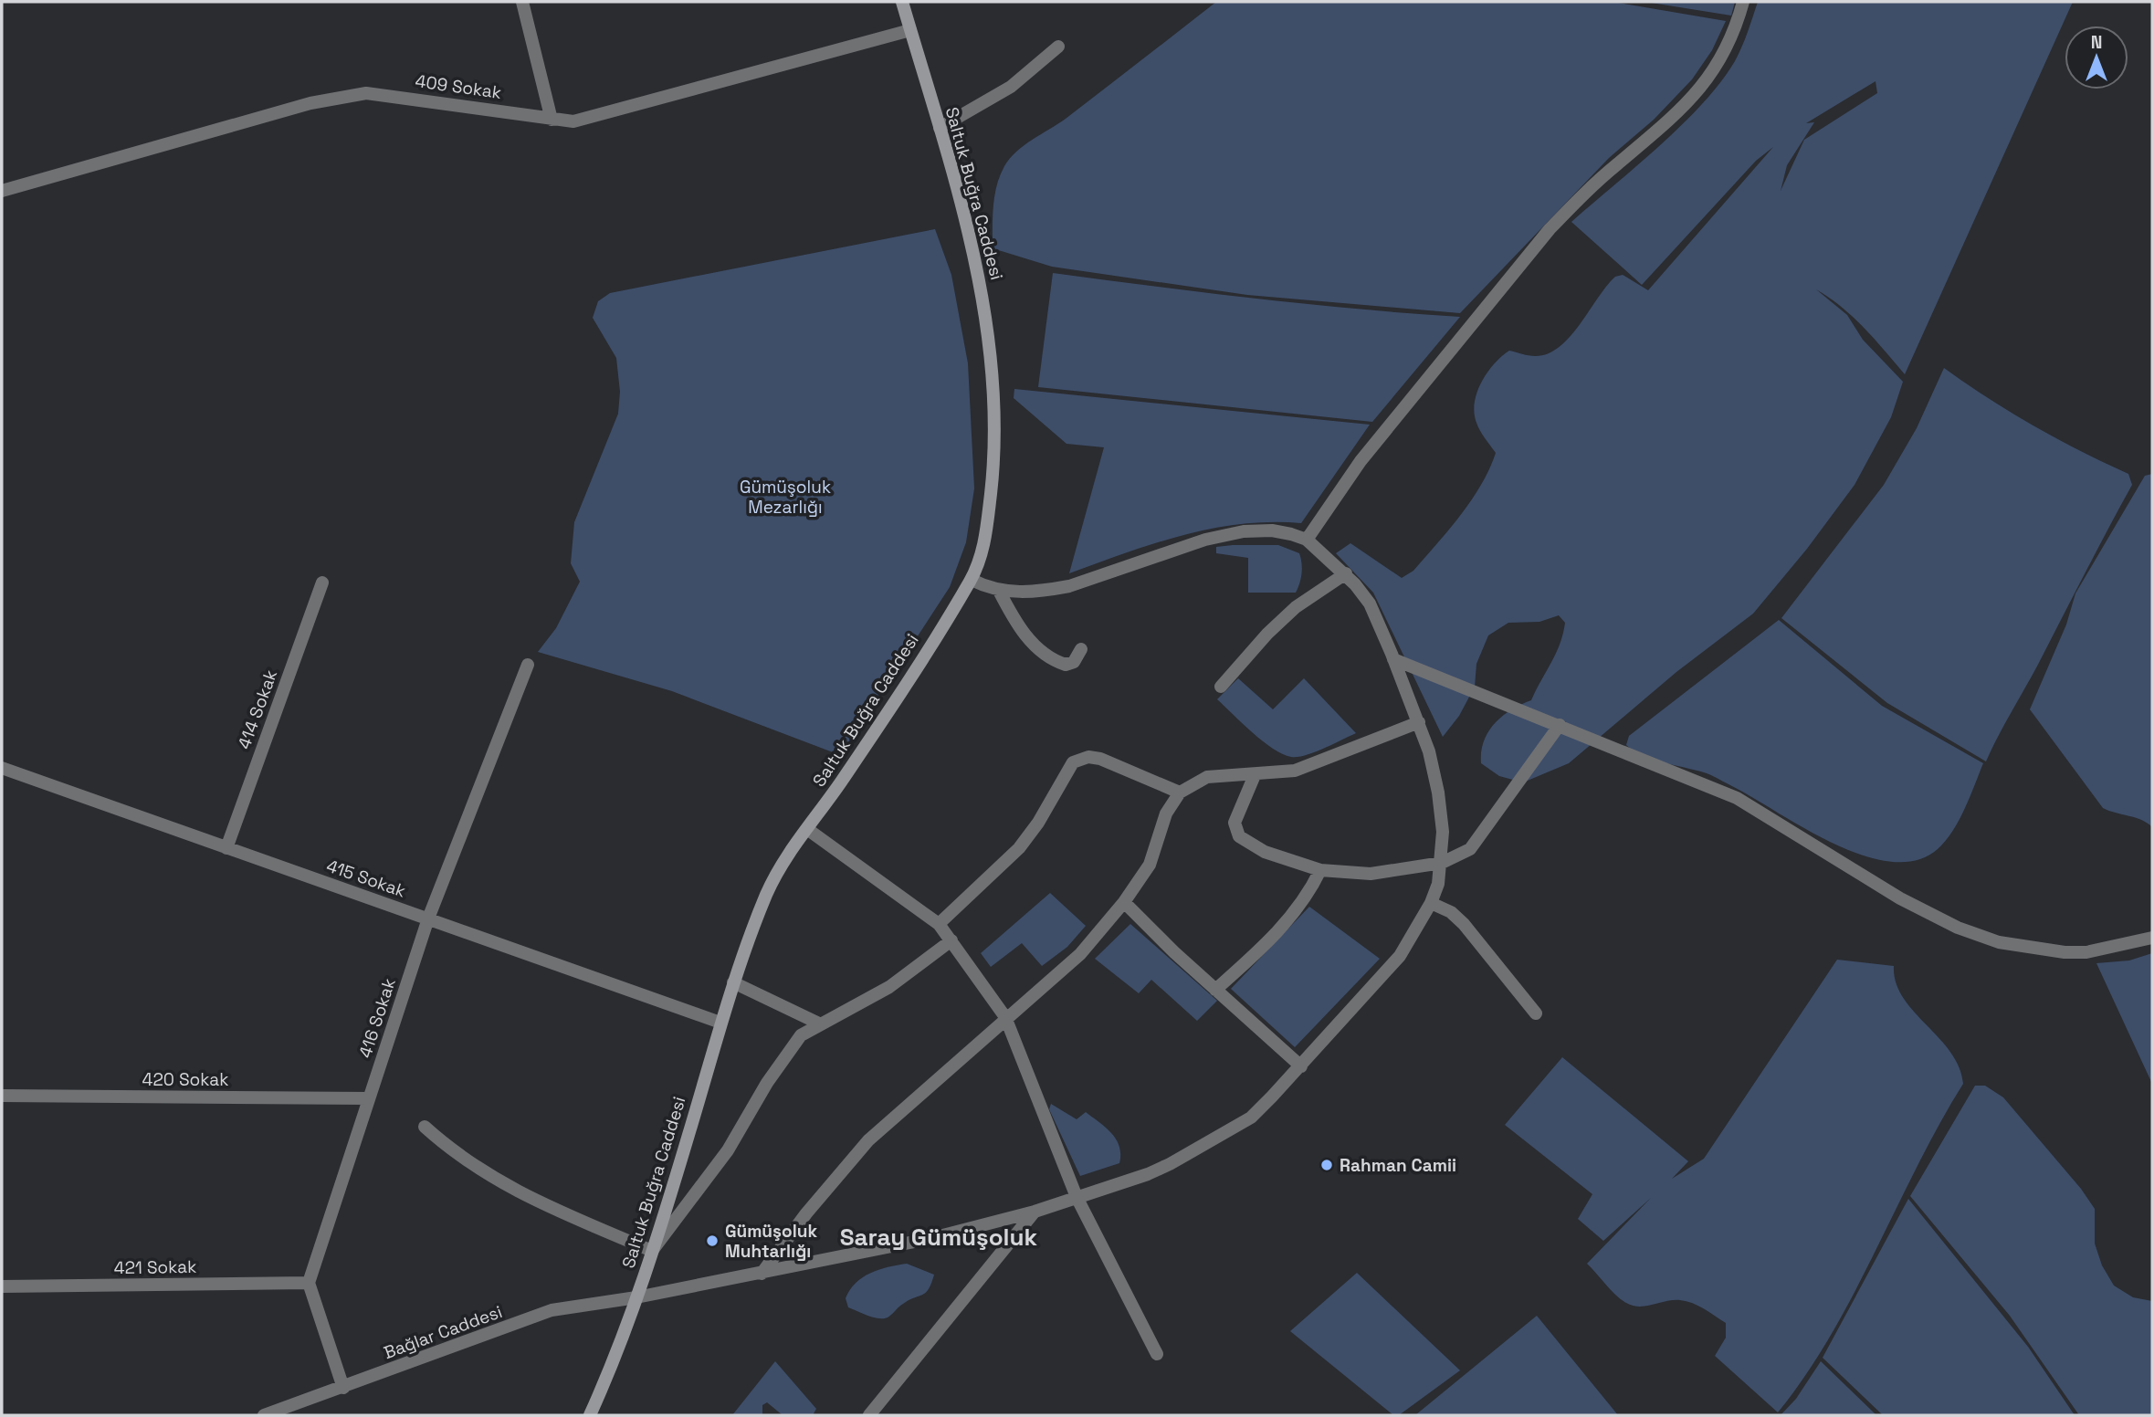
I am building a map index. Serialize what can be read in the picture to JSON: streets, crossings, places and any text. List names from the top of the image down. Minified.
{"streets":{"street":["409 Sokak","Saltuk Buğra Caddesi","414 Sokak","415 Sokak","416 Sokak","420 Sokak","421 Sokak","Bağlar Caddesi"]},"crossings":[["409 Sokak","Saltuk Buğra Caddesi"],["Saltuk Buğra Caddesi","415 Sokak"],["Saltuk Buğra Caddesi","Bağlar Caddesi"],["414 Sokak","415 Sokak"],["415 Sokak","416 Sokak"],["416 Sokak","420 Sokak"],["416 Sokak","421 Sokak"]],"districts":["Saray Gümüşoluk"],"parks":["Gümüşoluk Mezarlığı"],"places":["Rahman Camii","Gümüşoluk Muhtarlığı"],"north":"top"}
